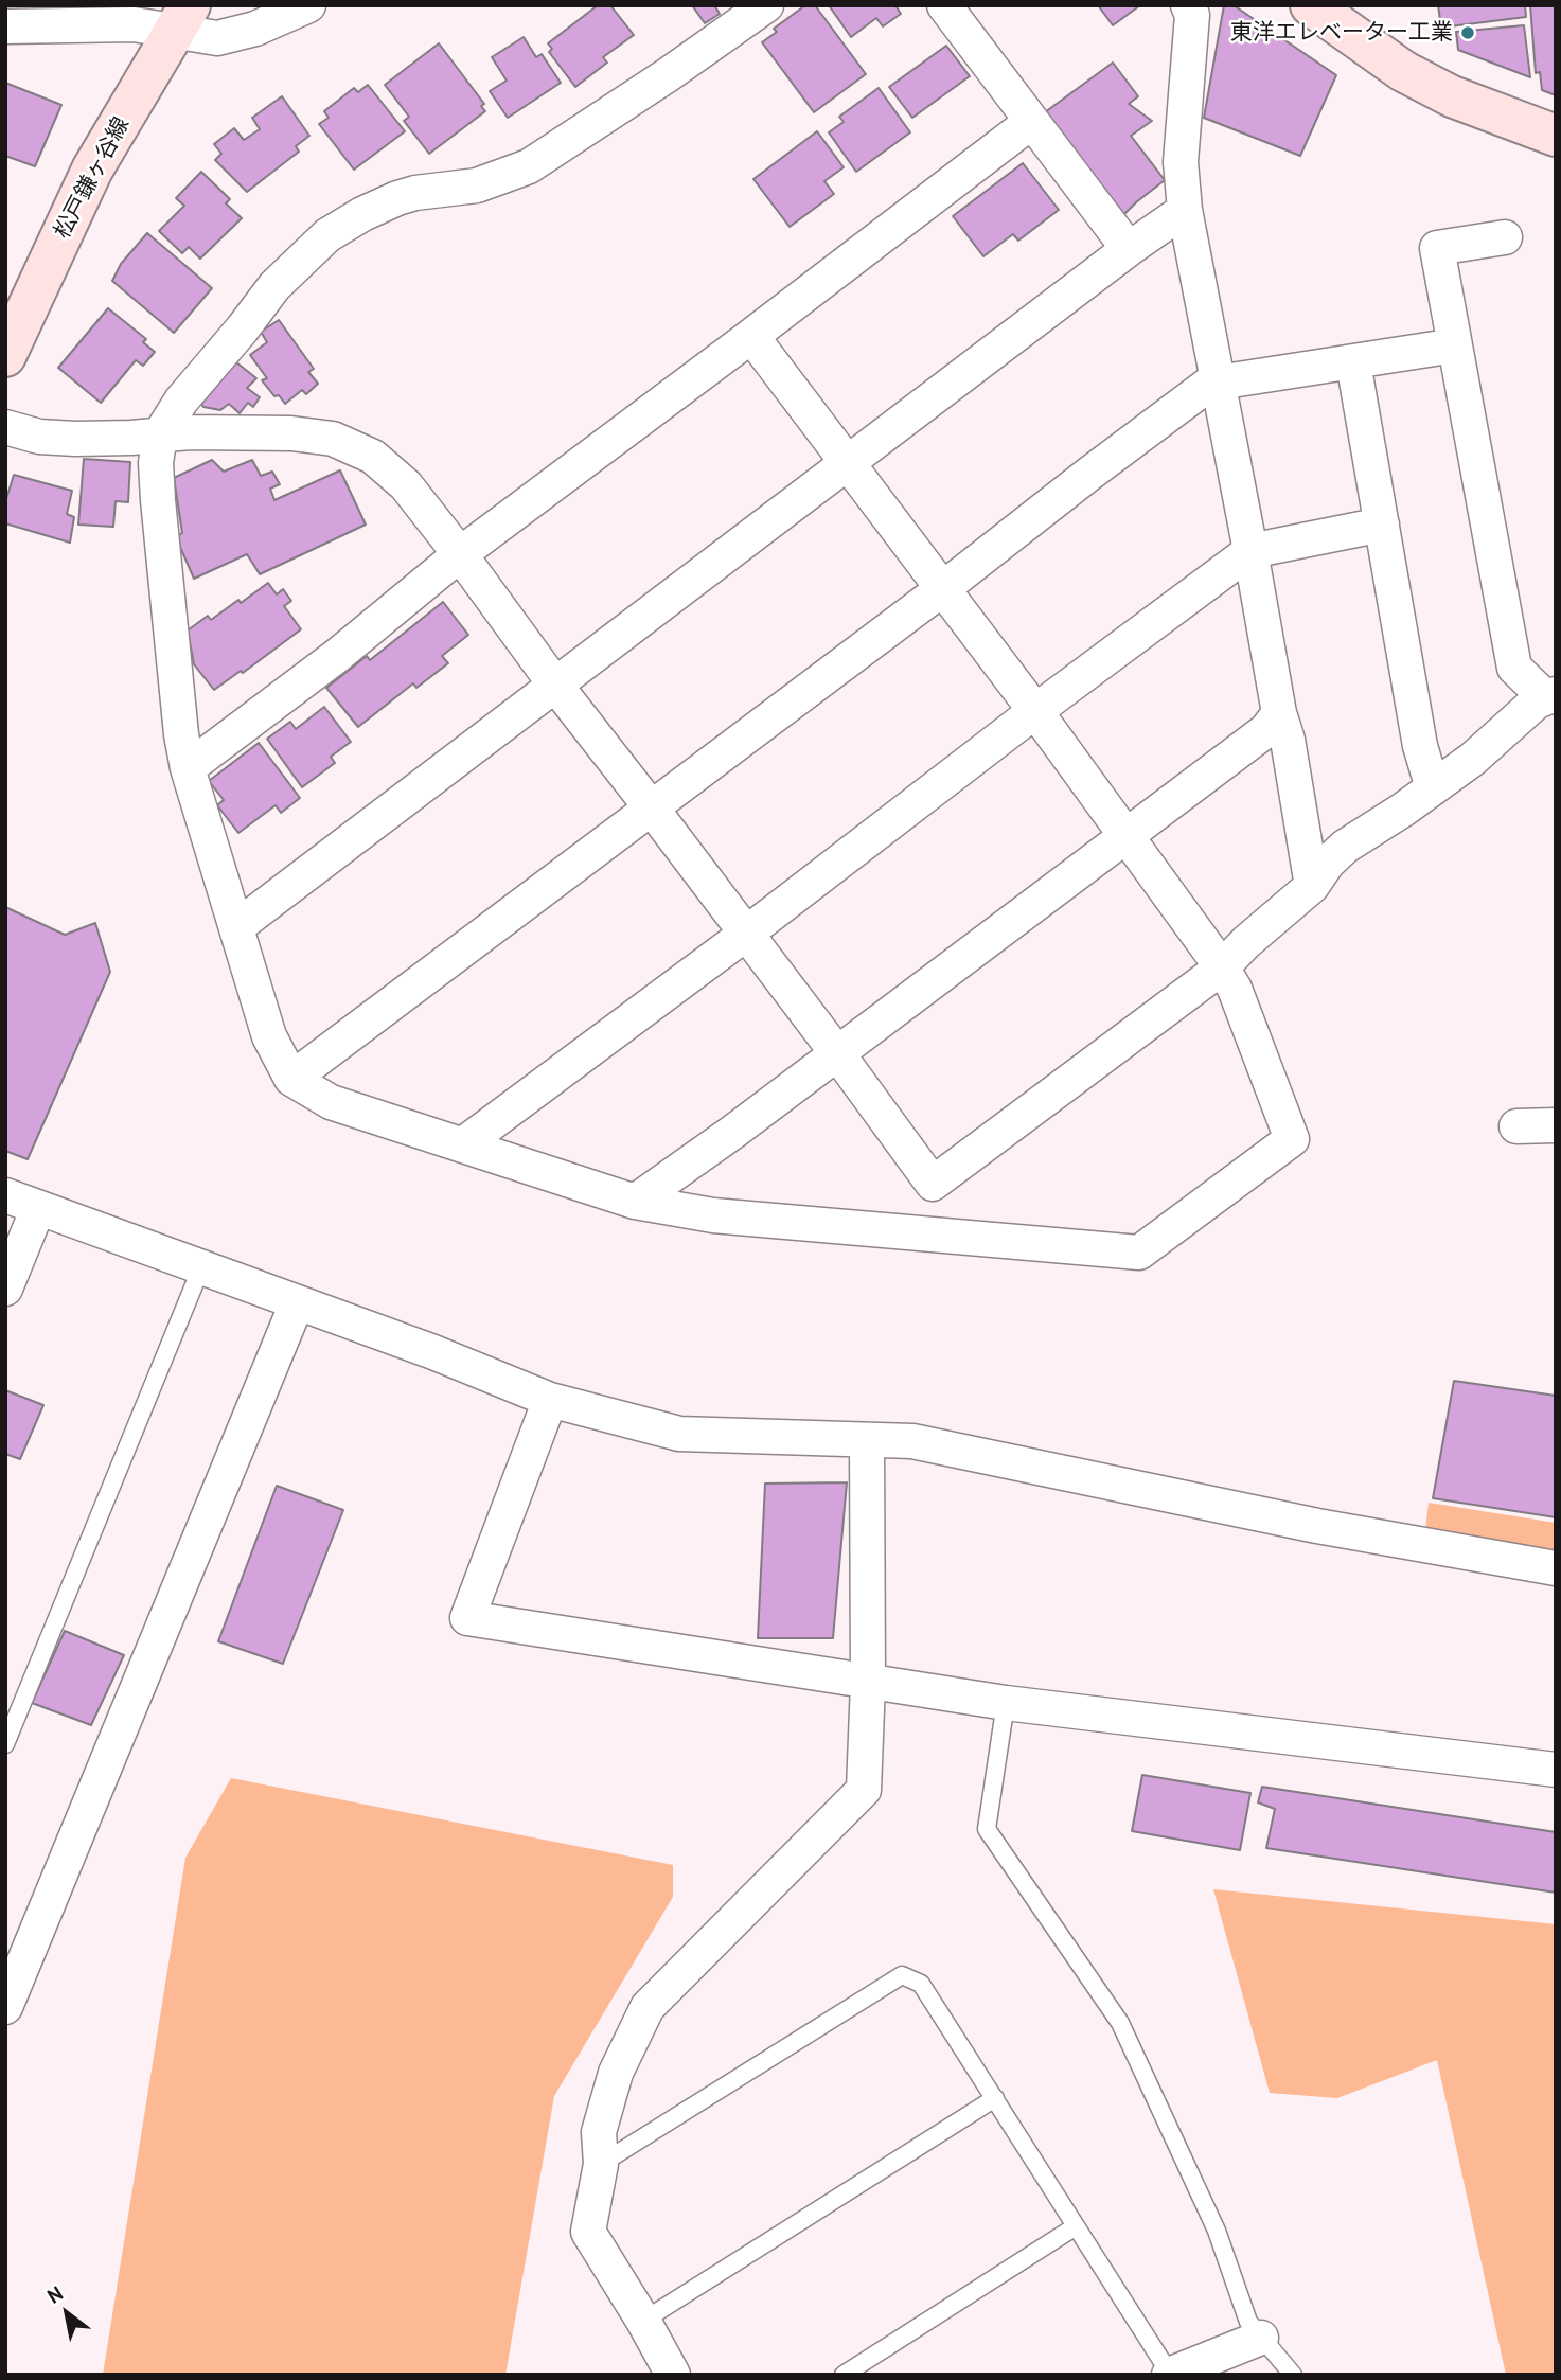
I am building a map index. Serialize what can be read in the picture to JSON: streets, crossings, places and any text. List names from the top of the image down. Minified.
{"streets":{"main road":["松戸鎌ヶ谷線"]},"places":["東洋エレベーター工業"],"north":"top left"}
